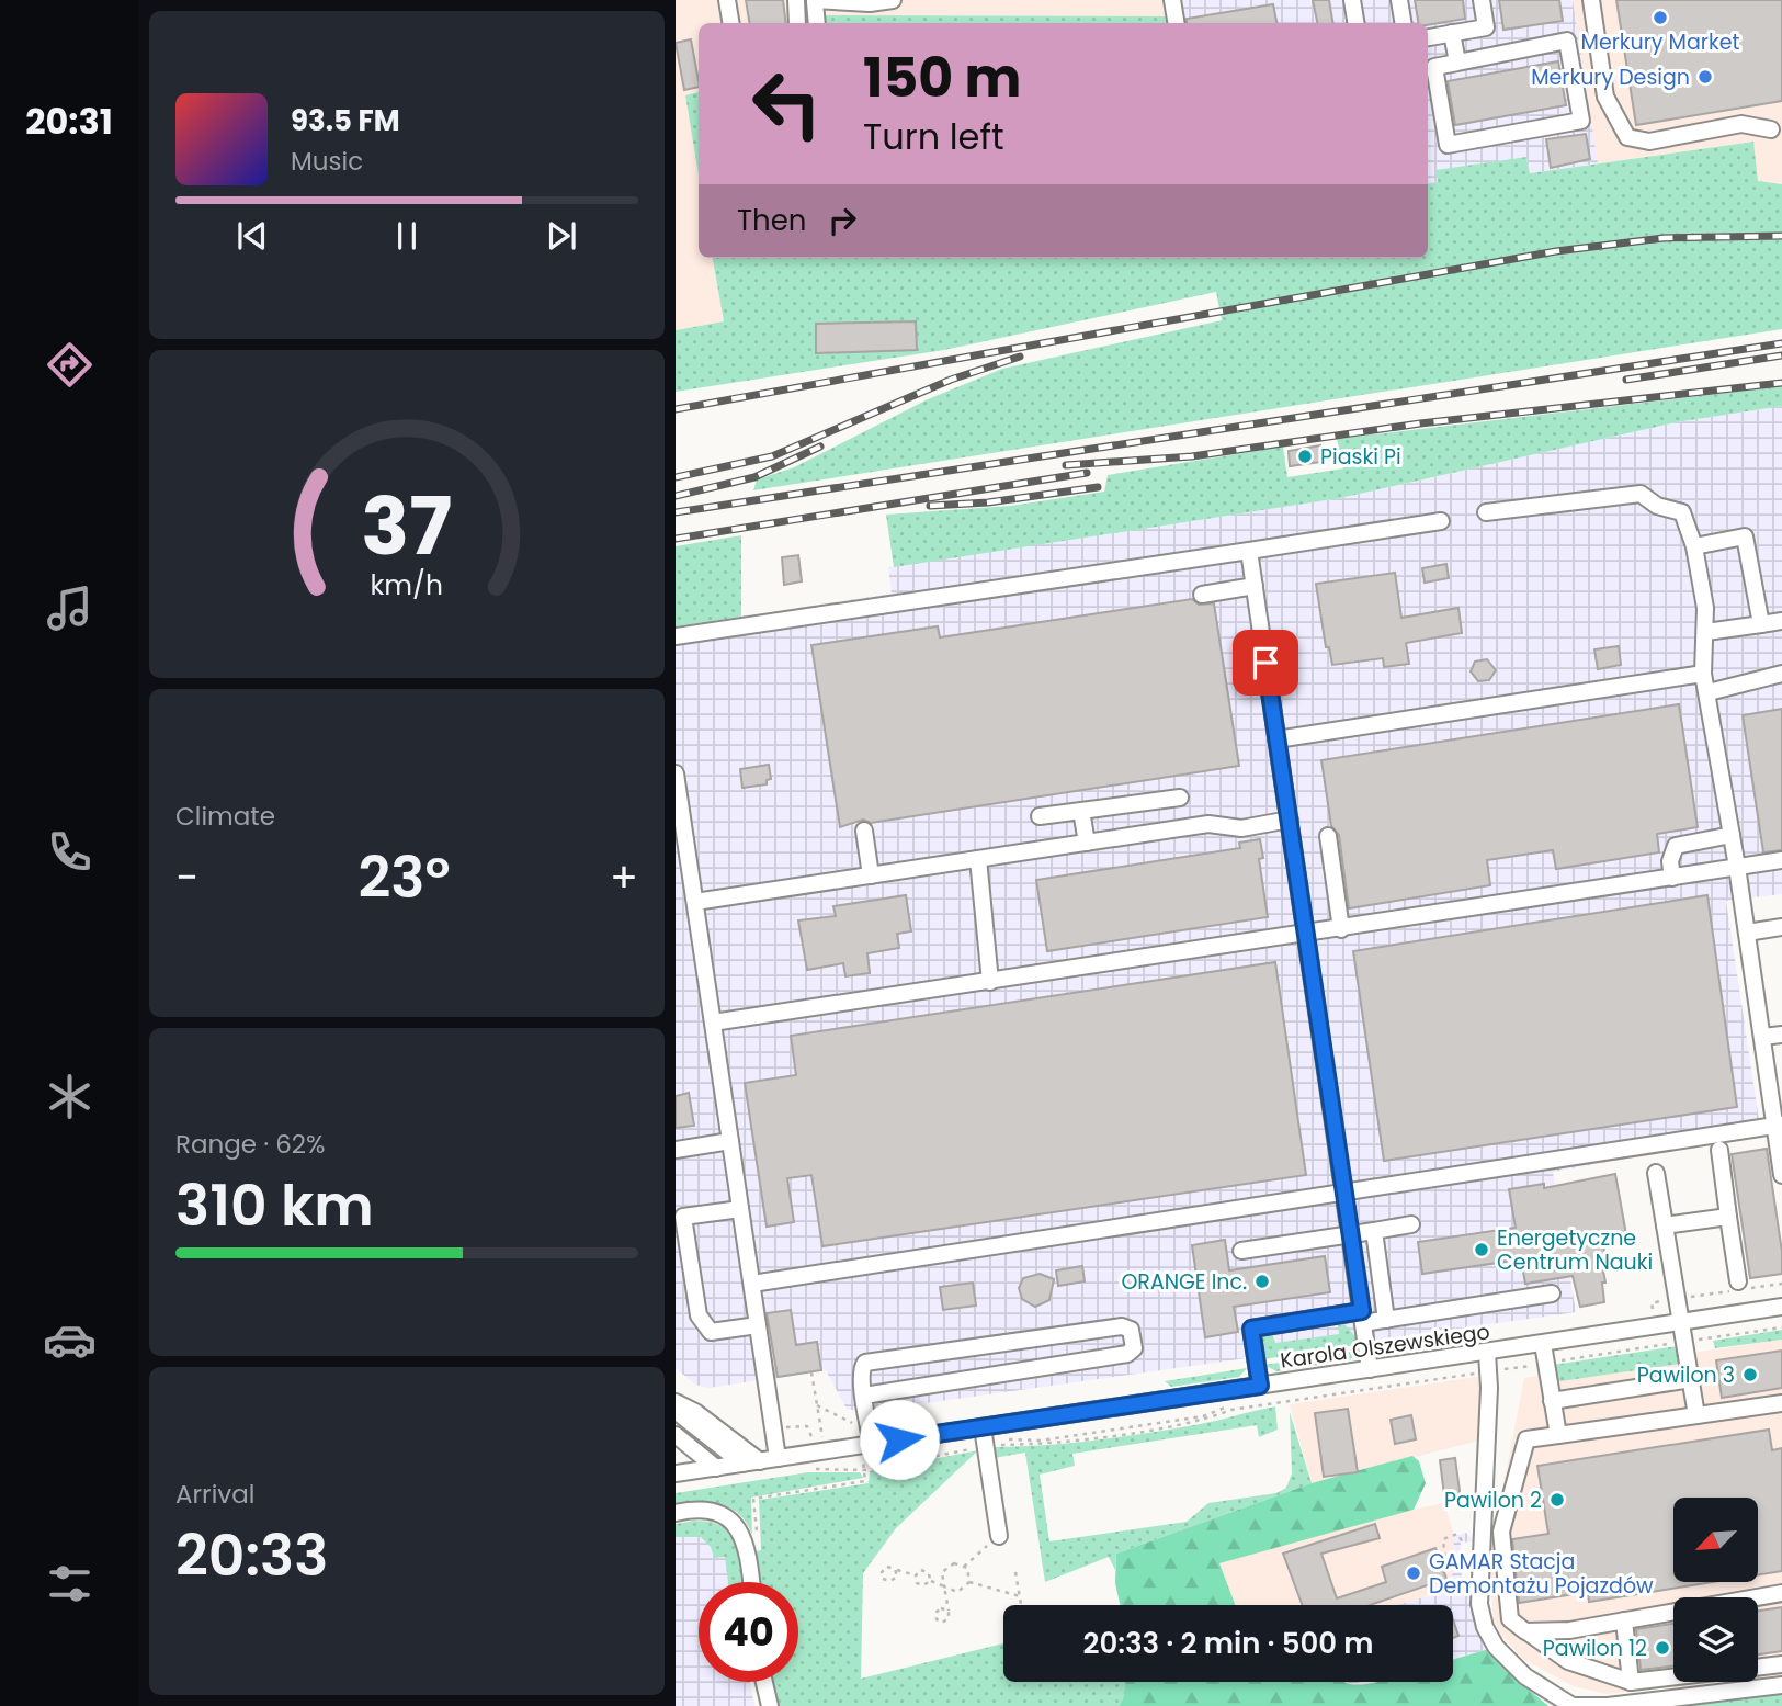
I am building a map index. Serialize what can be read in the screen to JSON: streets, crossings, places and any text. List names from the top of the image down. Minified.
{"streets":{"street":["Karola Olszewskiego"]},"places":["Merkury Market","Merkury Design","Piaski Pi","Energetyczne Centrum Nauki","ORANGE Inc.","Pawilon 3","Pawilon 2","GAMAR Stacja Demontażu Pojazdów","Pawilon 12"],"north":"bottom left","page":{"tabs":"20:31","turn":["150 m","Turn left"],"song":["93.5 FM","Music"],"then":"Then","tile":["Climate",["Range · 62%","310 km"],["Arrival","20:33"]],"heat":["−","23°","+"],"limit":"40","trip":"20:33 · 2 min · 500 m","gauge":["37","km/h"]}}
